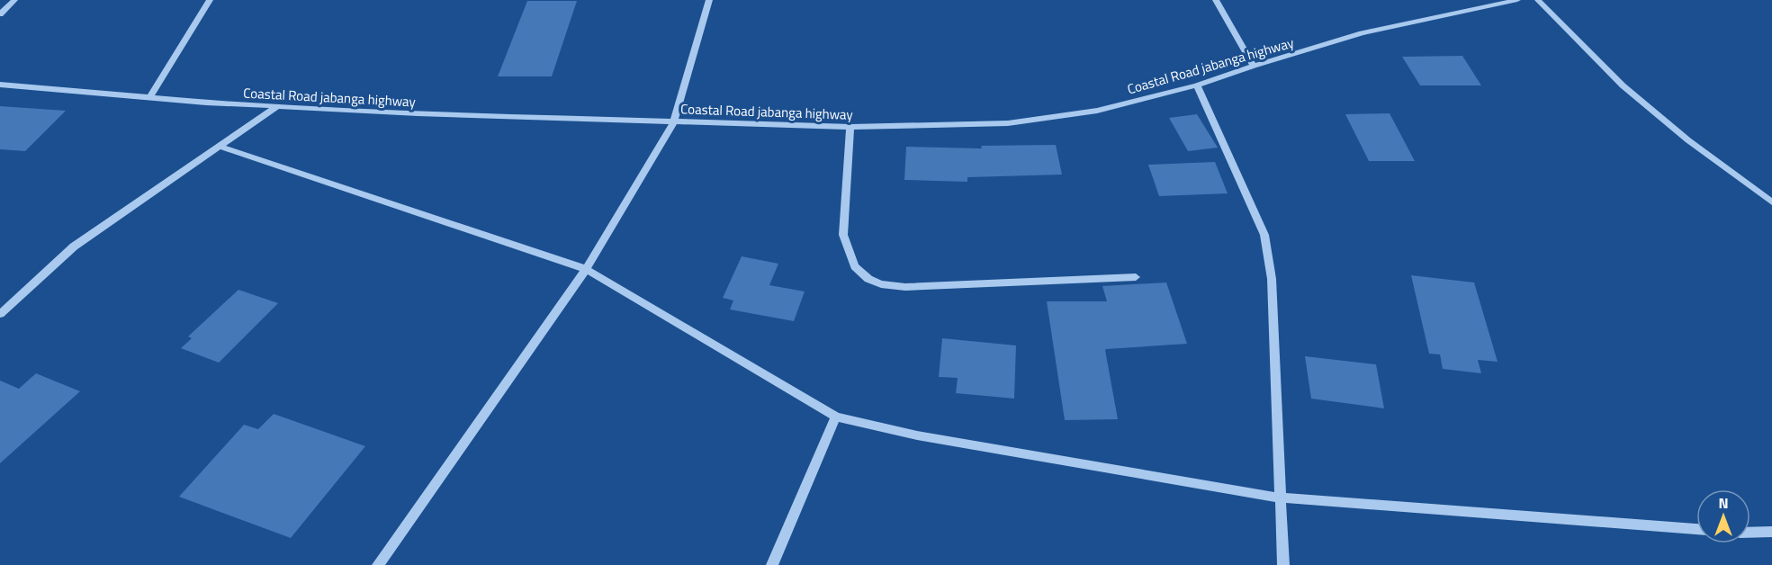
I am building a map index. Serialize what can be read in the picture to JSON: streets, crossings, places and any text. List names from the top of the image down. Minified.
{"streets":{"street":["Coastal Road jabanga highway"]},"north":"top"}
